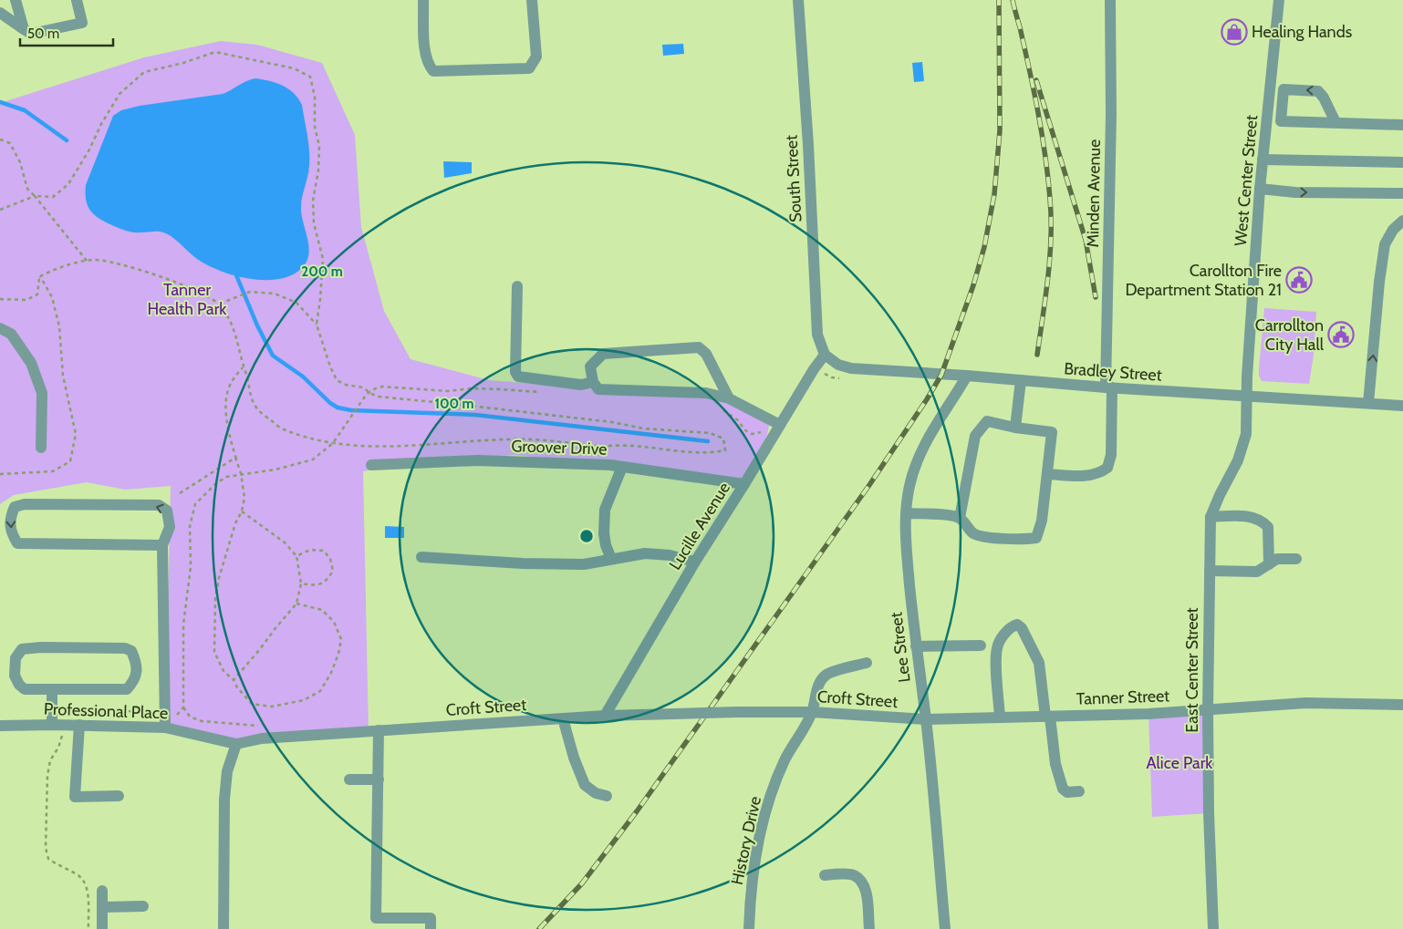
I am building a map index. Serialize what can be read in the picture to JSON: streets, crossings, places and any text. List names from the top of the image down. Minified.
{"streets":{"street":["South Street","West Center Street","Minden Avenue","Bradley Street","Groover Drive","Lucille Avenue","Lee Street","East Center Street","Tanner Street","Croft Street","Professional Place","History Drive"]},"crossings":[["South Street","Bradley Street"],["South Street","Lucille Avenue"],["West Center Street","Bradley Street"],["West Center Street","East Center Street"],["Minden Avenue","Bradley Street"],["Bradley Street","Lucille Avenue"],["Bradley Street","Lee Street"],["Groover Drive","Lucille Avenue"],["Lucille Avenue","Croft Street"],["Lee Street","Tanner Street"],["Lee Street","Croft Street"],["East Center Street","Tanner Street"],["Tanner Street","Croft Street"],["Croft Street","Professional Place"],["Croft Street","History Drive"]],"parks":["Tanner Health Park","Alice Park"],"places":{"shop":["Healing Hands"],"public building":["Carollton Fire Department Station 21","Carrollton City Hall"]},"scale_bar":"50 m","rings":["200 m","100 m"]}
